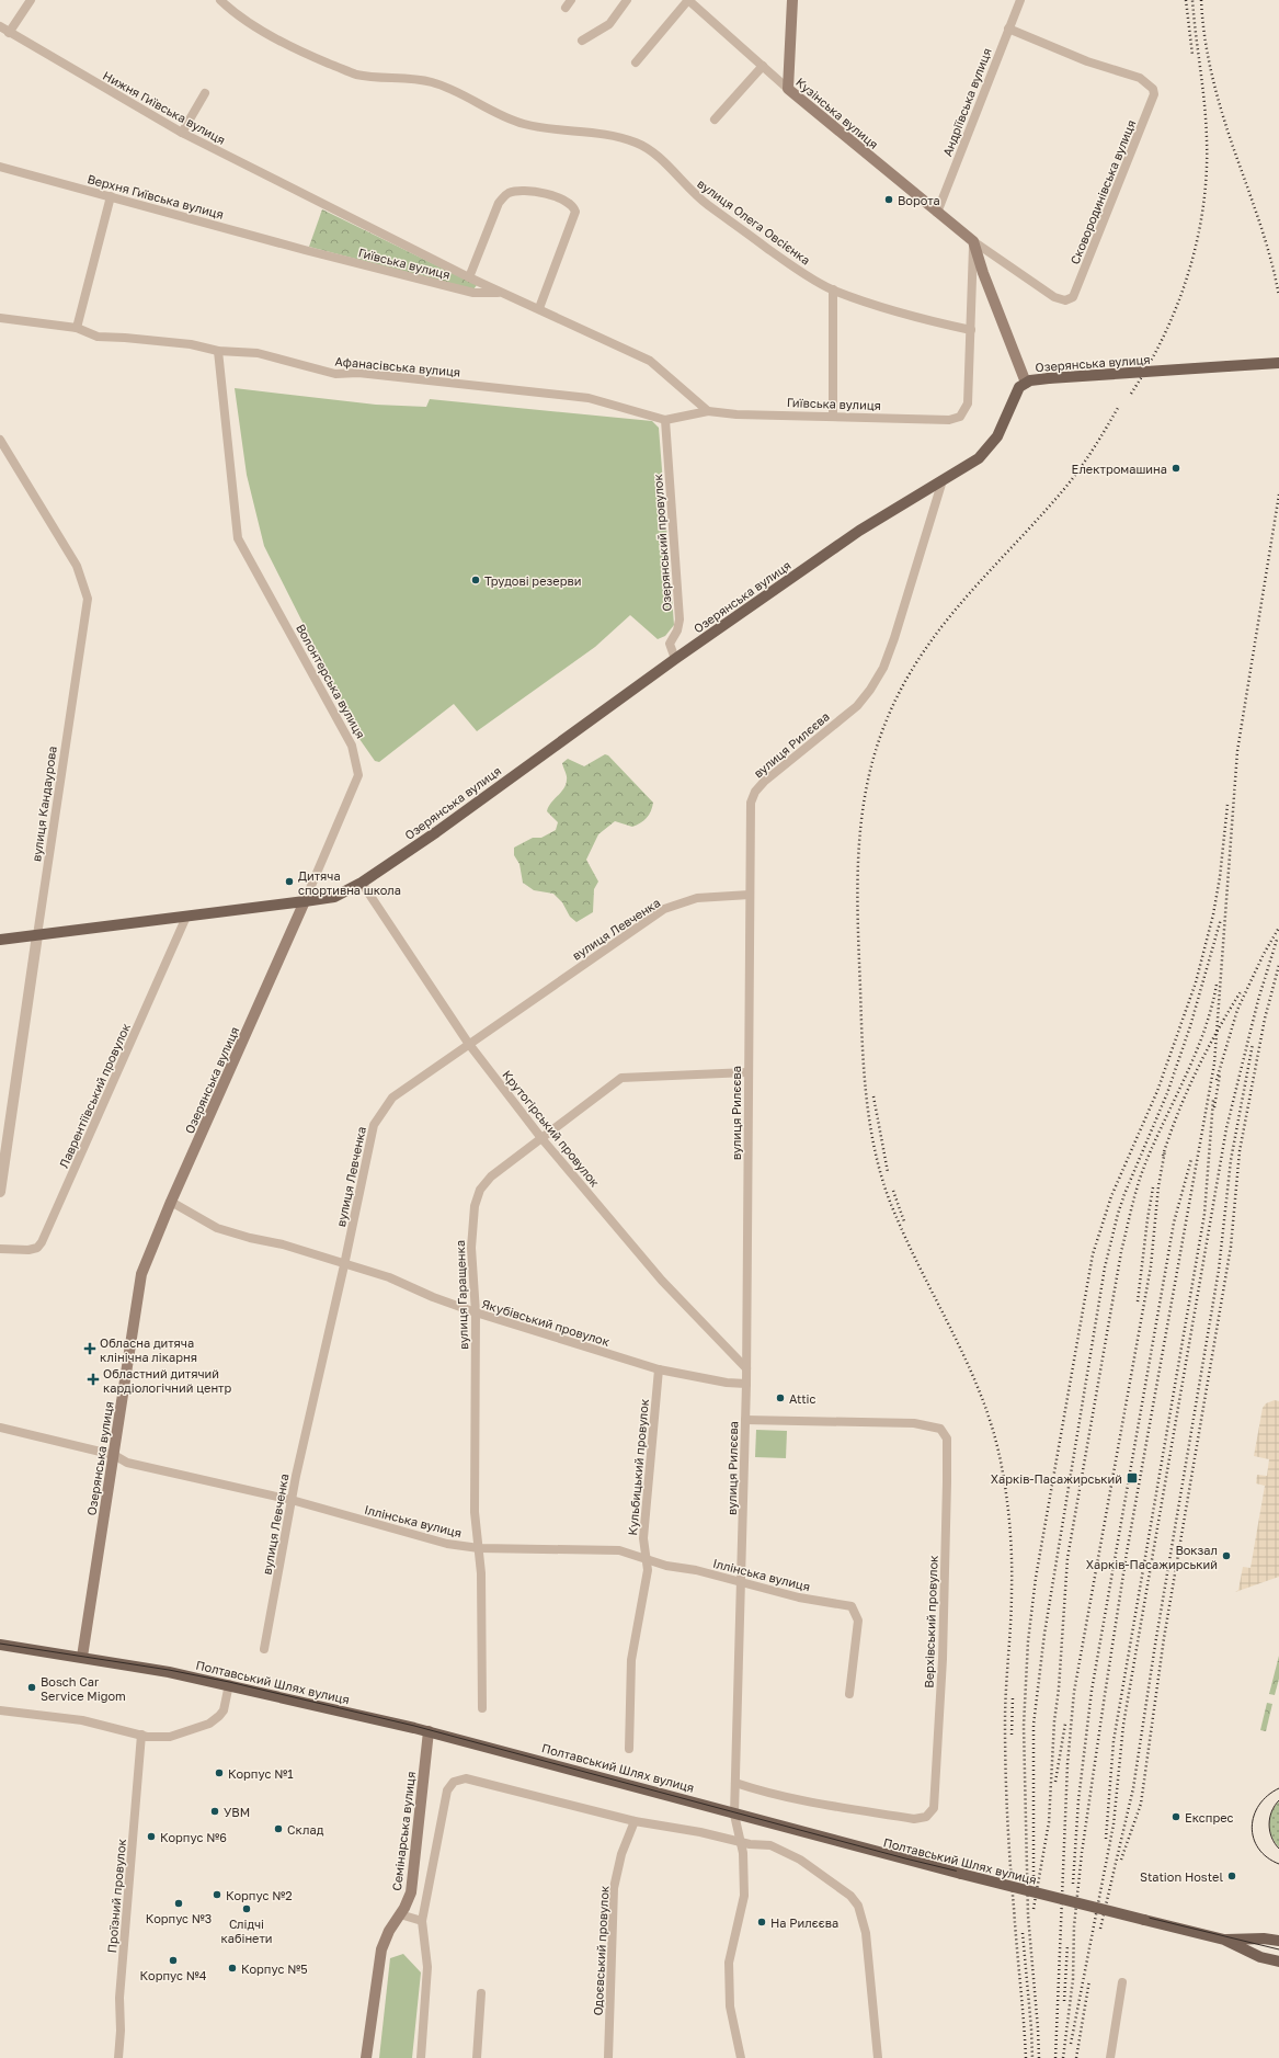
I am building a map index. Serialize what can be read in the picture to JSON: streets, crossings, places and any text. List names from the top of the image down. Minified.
{"streets":{"main road":["Кузінська вулиця","Озерянська вулиця","Полтавський Шлях вулиця","Семінарська вулиця"],"street":["Андріївська вулиця","Нижня Гиївська вулиця","Сковородинівська вулиця","Верхня Гиївська вулиця","вулиця Олега Овсієнка","Гиївська вулиця","Афанасівська вулиця","Озерянський провулок","Волонтерська вулиця","вулиця Рилєєва","вулиця Кандаурова","вулиця Левченка","Лаврентіївський провулок","Крутогірський провулок","вулиця Гаращенка","Якубівський провулок","Кульбицький провулок","Іллінська вулиця","Верхівський провулок","Проїзний провулок","Одоєвський провулок"]},"crossings":[["Андріївська вулиця","Кузінська вулиця"],["Андріївська вулиця","Сковородинівська вулиця"],["Нижня Гиївська вулиця","Гиївська вулиця"],["Кузінська вулиця","Сковородинівська вулиця"],["Верхня Гиївська вулиця","Гиївська вулиця"],["вулиця Олега Овсієнка","Гиївська вулиця"],["Гиївська вулиця","Афанасівська вулиця"],["Гиївська вулиця","Озерянський провулок"],["Озерянська вулиця","Озерянський провулок"],["Озерянська вулиця","Волонтерська вулиця"],["Озерянська вулиця","вулиця Рилєєва"],["Озерянська вулиця","Крутогірський провулок"],["Озерянська вулиця","Якубівський провулок"],["Озерянська вулиця","Іллінська вулиця"],["Озерянська вулиця","Полтавський Шлях вулиця"],["Афанасівська вулиця","Озерянський провулок"],["Афанасівська вулиця","Волонтерська вулиця"],["вулиця Рилєєва","вулиця Левченка"],["вулиця Рилєєва","Крутогірський провулок"],["вулиця Рилєєва","вулиця Гаращенка"],["вулиця Рилєєва","Якубівський провулок"],["вулиця Рилєєва","Іллінська вулиця"],["вулиця Рилєєва","Верхівський провулок"],["вулиця Рилєєва","Полтавський Шлях вулиця"],["вулиця Левченка","Крутогірський провулок"],["вулиця Левченка","Якубівський провулок"],["вулиця Левченка","Іллінська вулиця"],["Крутогірський провулок","вулиця Гаращенка"],["вулиця Гаращенка","Якубівський провулок"],["вулиця Гаращенка","Іллінська вулиця"],["Якубівський провулок","Кульбицький провулок"],["Кульбицький провулок","Іллінська вулиця"],["Полтавський Шлях вулиця","Семінарська вулиця"]],"places":{"other":["Ворота","Електромашина","Трудові резерви","Дитяча спортивна школа","Attic","Вокзал Харків-Пасажирський","Bosch Car Service Migom","Корпус №1","УВМ","Експрес","Склад","Корпус №6","Station Hostel","Корпус №2","Корпус №3","Слідчі кабінети","На Рилєєва","Корпус №4","Корпус №5"],"health":["Обласна дитяча клінічна лікарня","Областний дитячий кардіологічний центр"],"transit":["Харків-Пасажирський"]}}
